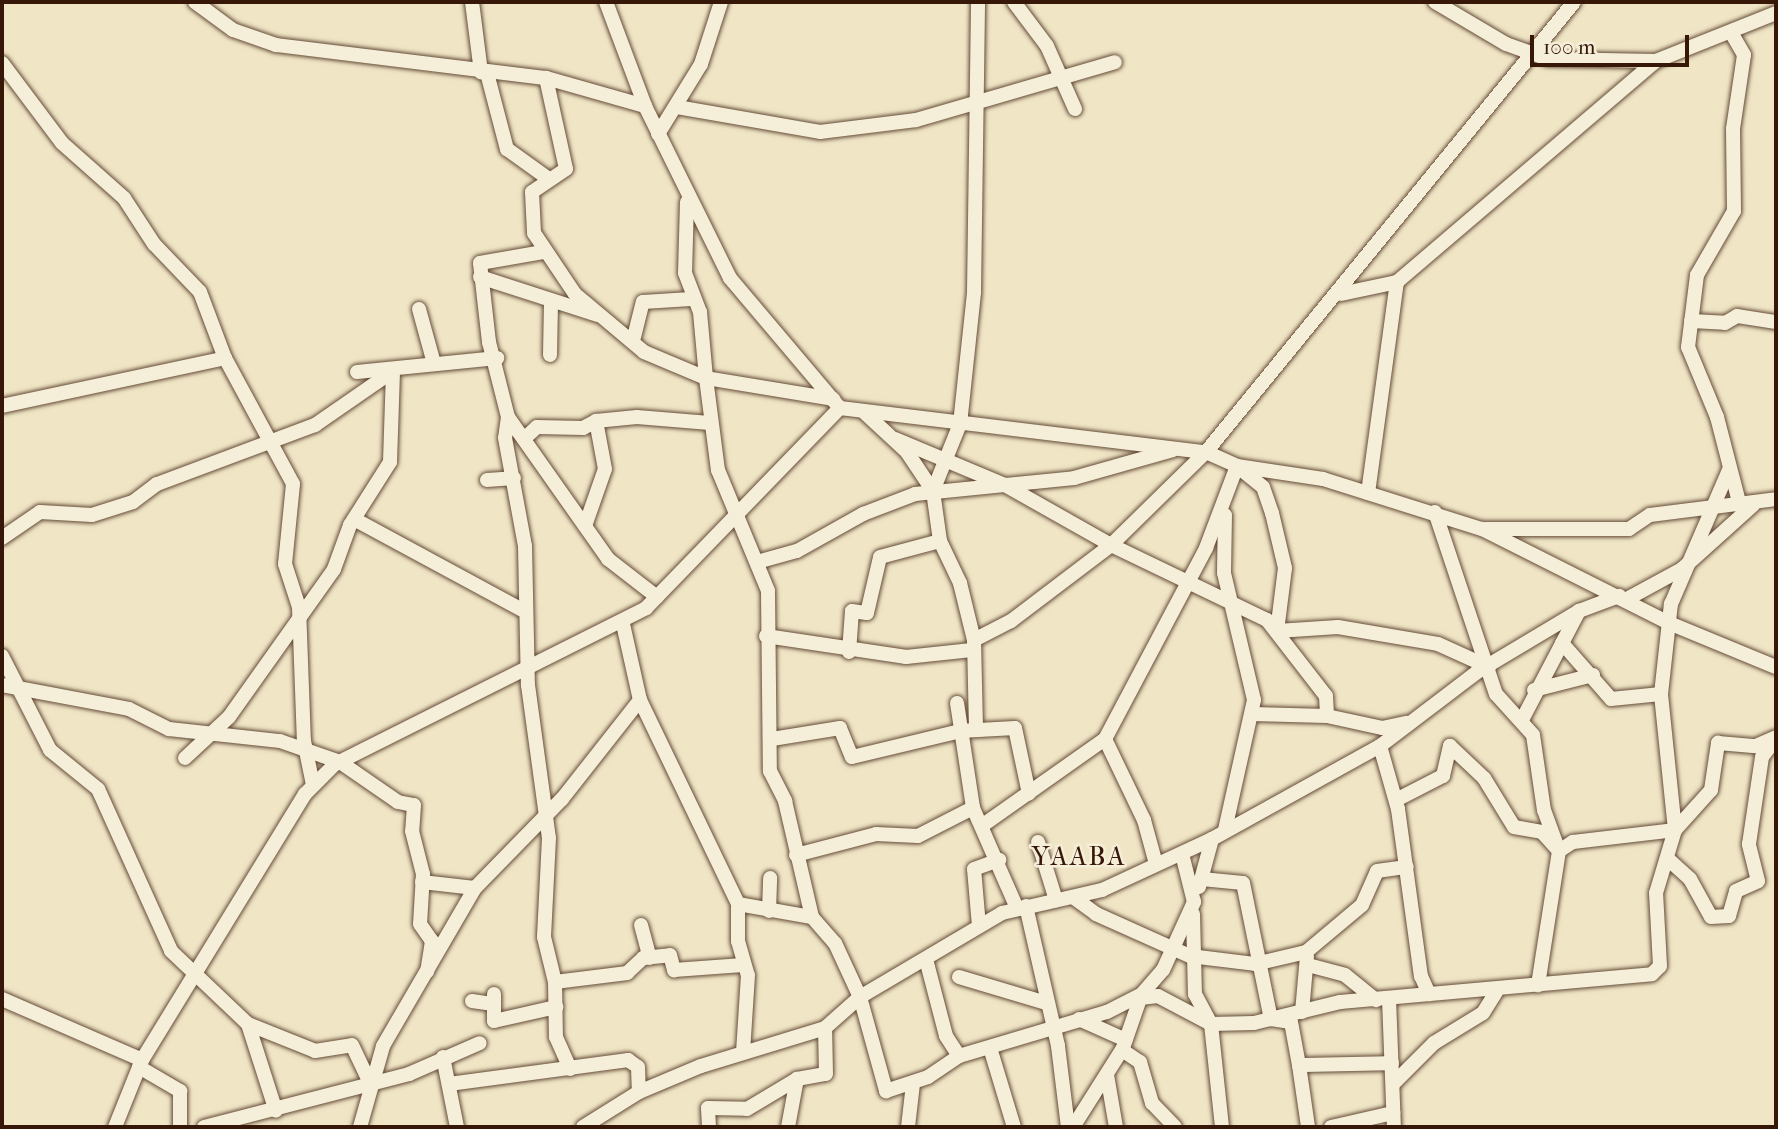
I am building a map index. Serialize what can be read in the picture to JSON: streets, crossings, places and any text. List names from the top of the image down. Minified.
{"districts":["YAABA"],"scale_bar":"100 m"}
